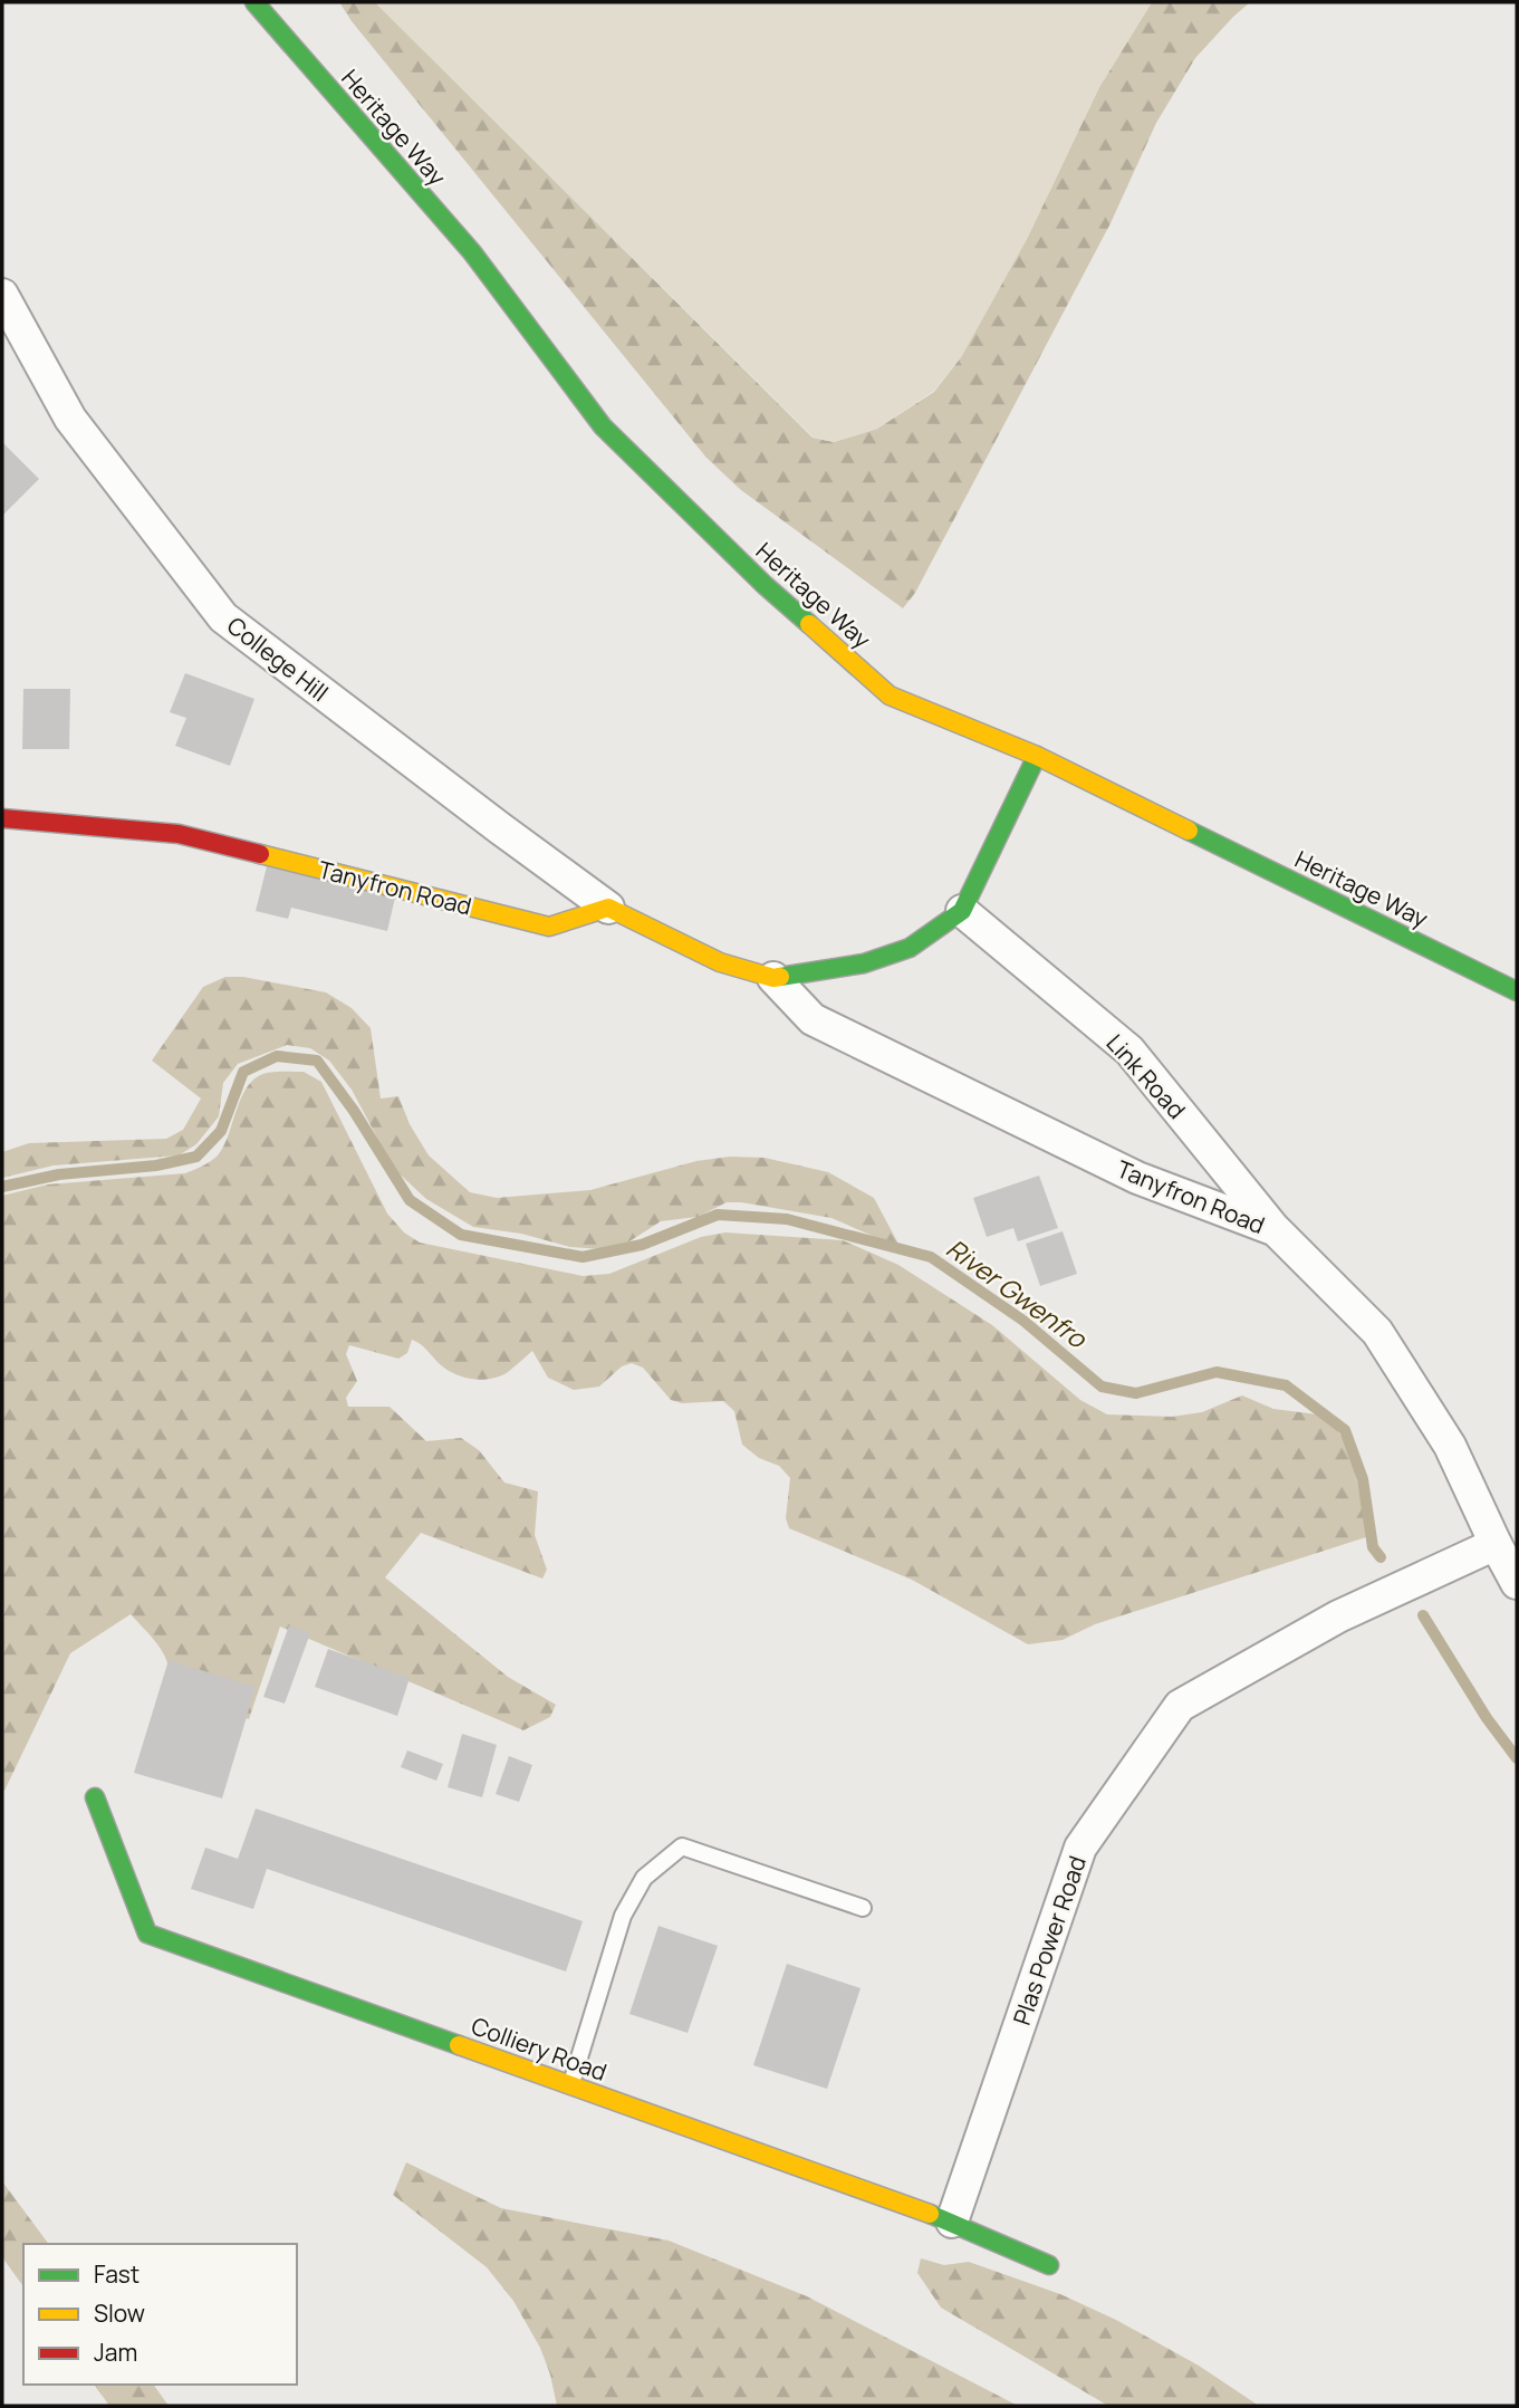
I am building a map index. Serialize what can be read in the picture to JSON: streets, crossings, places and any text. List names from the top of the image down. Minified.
{"streets":{"street":["Heritage Way","College Hill","Tanyfron Road","Link Road","Plas Power Road","Colliery Road"]},"crossings":[["College Hill","Tanyfron Road"],["Tanyfron Road","Link Road"],["Tanyfron Road","Plas Power Road"],["Plas Power Road","Colliery Road"]],"water":["River Gwenfro"],"legend":["Fast","Slow","Jam"]}
